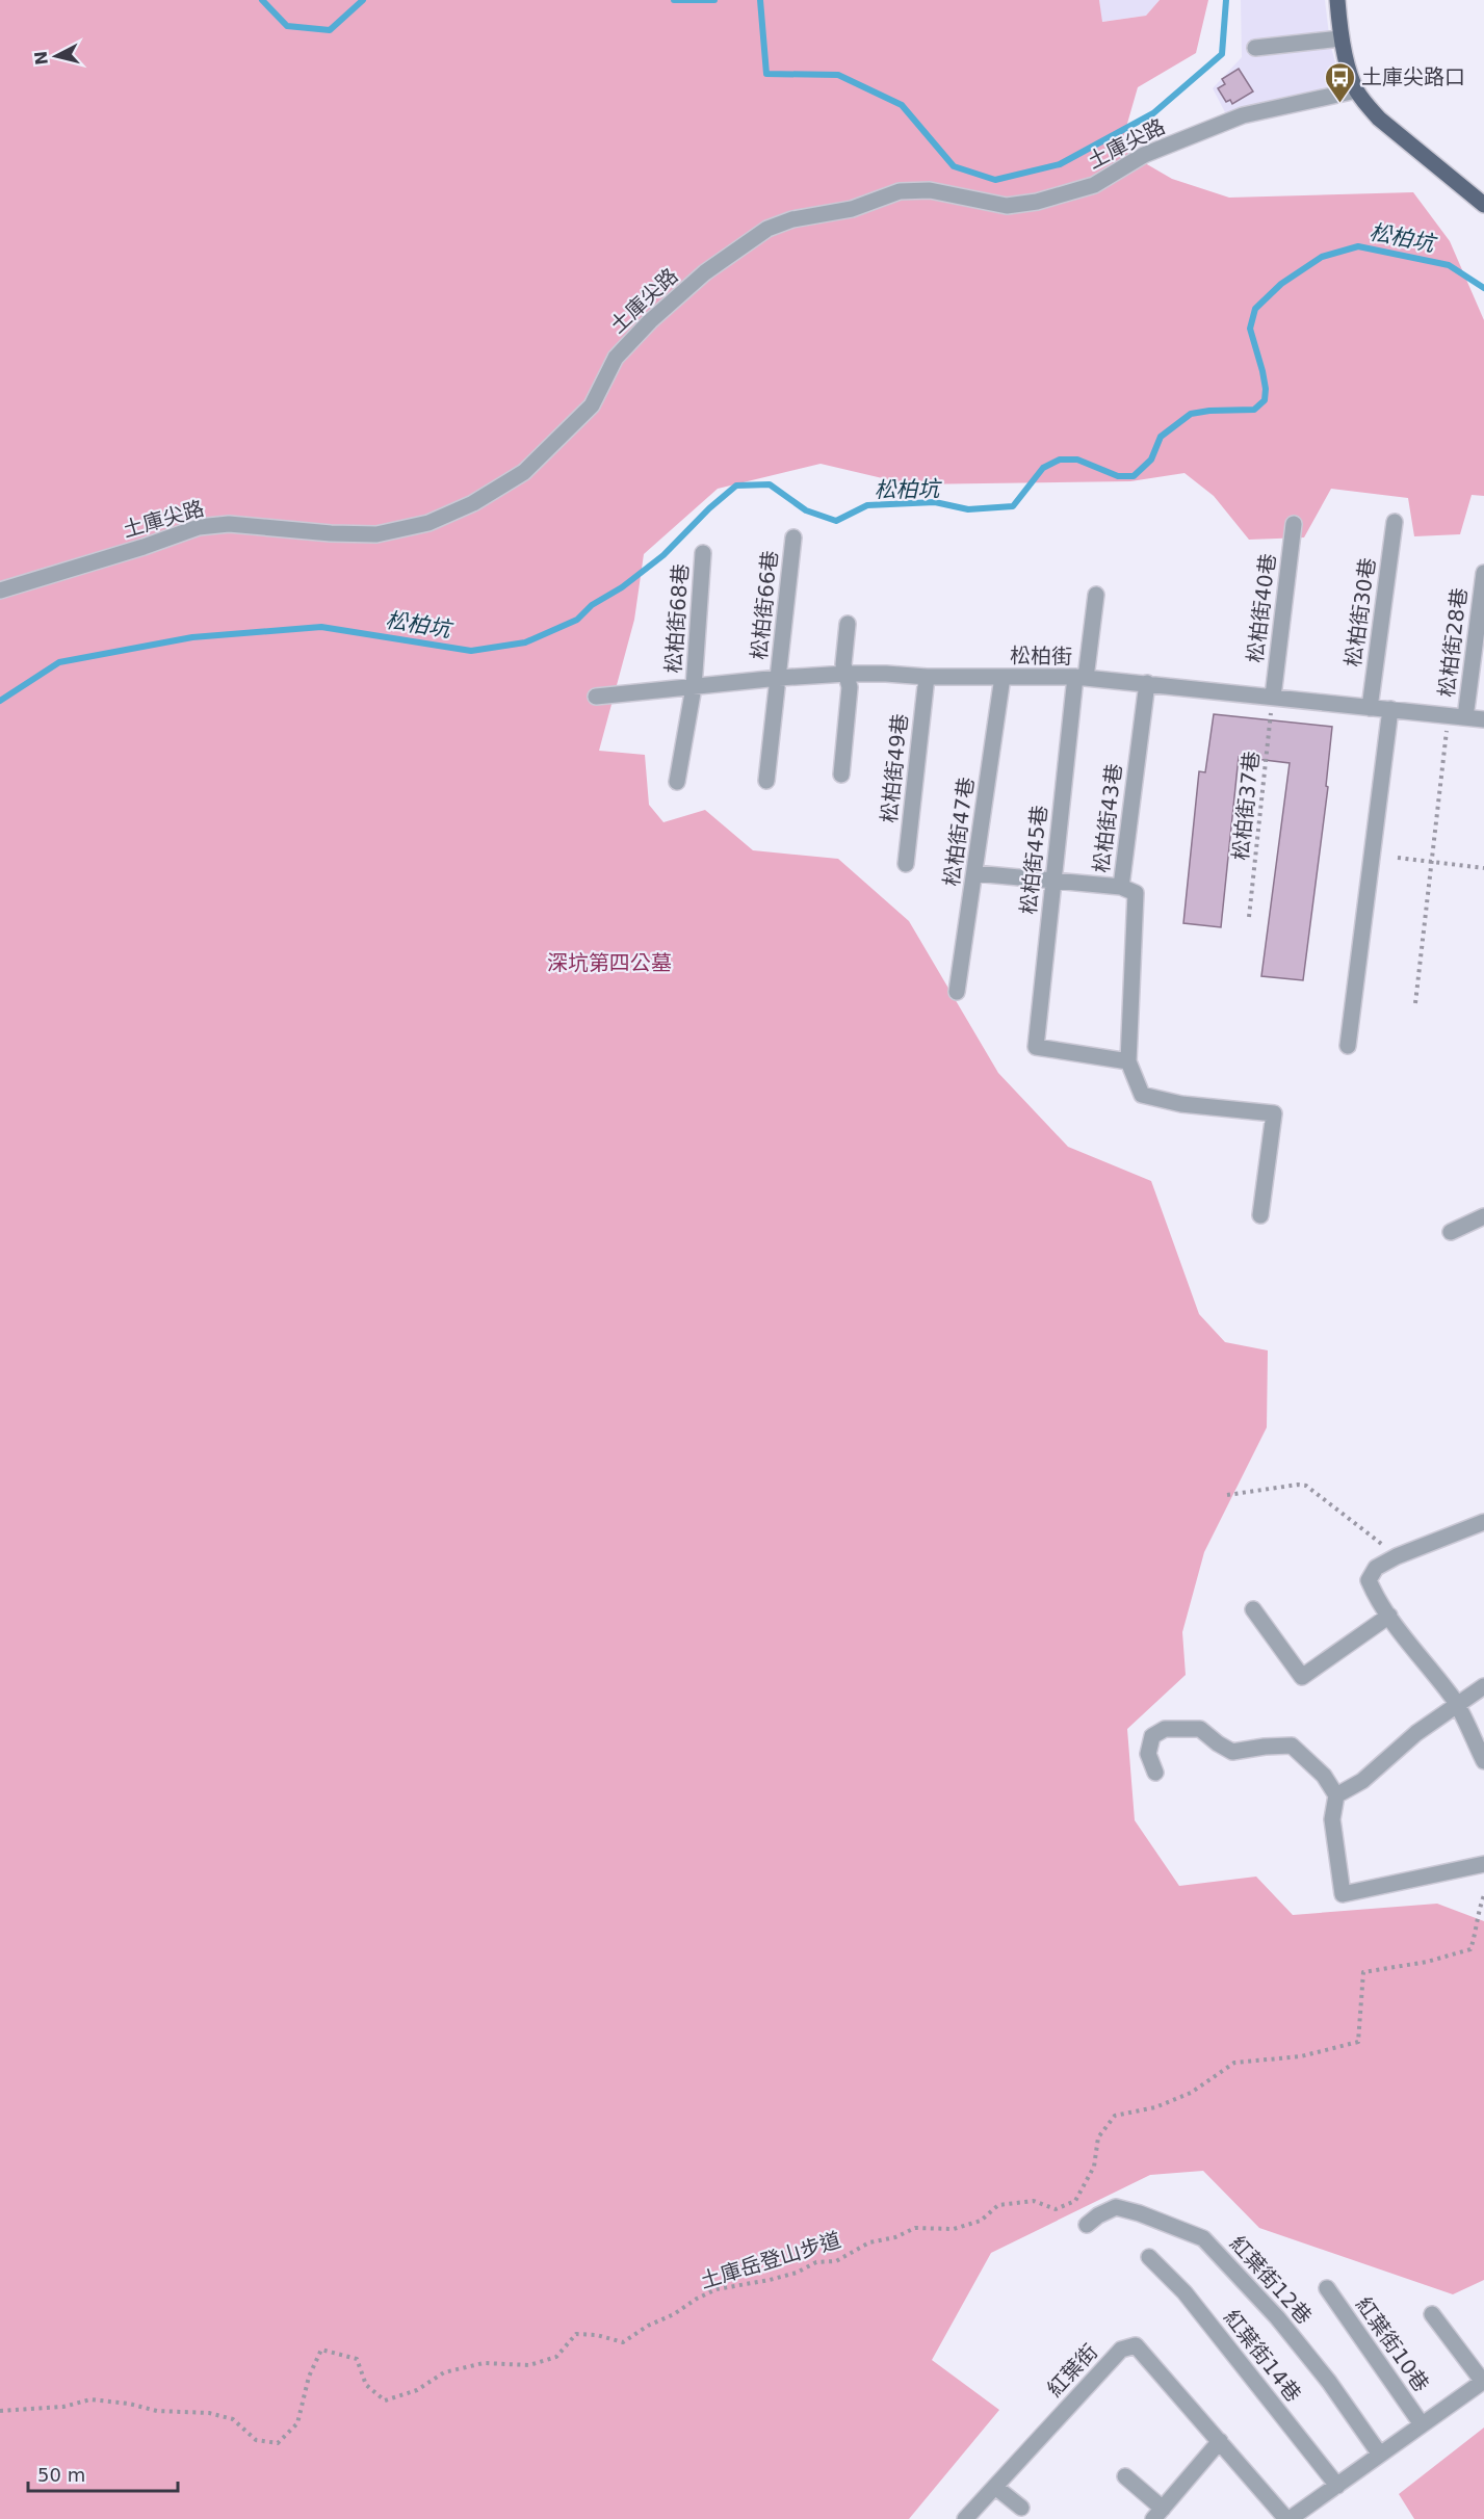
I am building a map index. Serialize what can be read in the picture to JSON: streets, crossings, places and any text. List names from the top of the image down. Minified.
{"streets":{"street":["土庫尖路","松柏街66巷","松柏街40巷","松柏街30巷","松柏街68巷","松柏街28巷","松柏街","松柏街49巷","松柏街43巷","松柏街47巷","松柏街45巷","紅葉街12巷","紅葉街10巷","紅葉街14巷","紅葉街"],"path":["松柏街37巷","土庫岳登山步道"]},"crossings":[["松柏街66巷","松柏街"],["松柏街40巷","松柏街"],["松柏街40巷","松柏街37巷"],["松柏街30巷","松柏街"],["松柏街68巷","松柏街"],["松柏街28巷","松柏街"],["松柏街","松柏街49巷"],["松柏街","松柏街37巷"],["松柏街","松柏街43巷"],["松柏街","松柏街47巷"],["松柏街","松柏街45巷"],["松柏街43巷","松柏街45巷"],["紅葉街12巷","紅葉街"],["紅葉街10巷","紅葉街"],["紅葉街14巷","紅葉街"]],"water":["松柏坑"],"parks":["深坑第四公墓"],"places":{"bus stop":["土庫尖路口"]},"scale_bar":"50 m","north":"left"}
